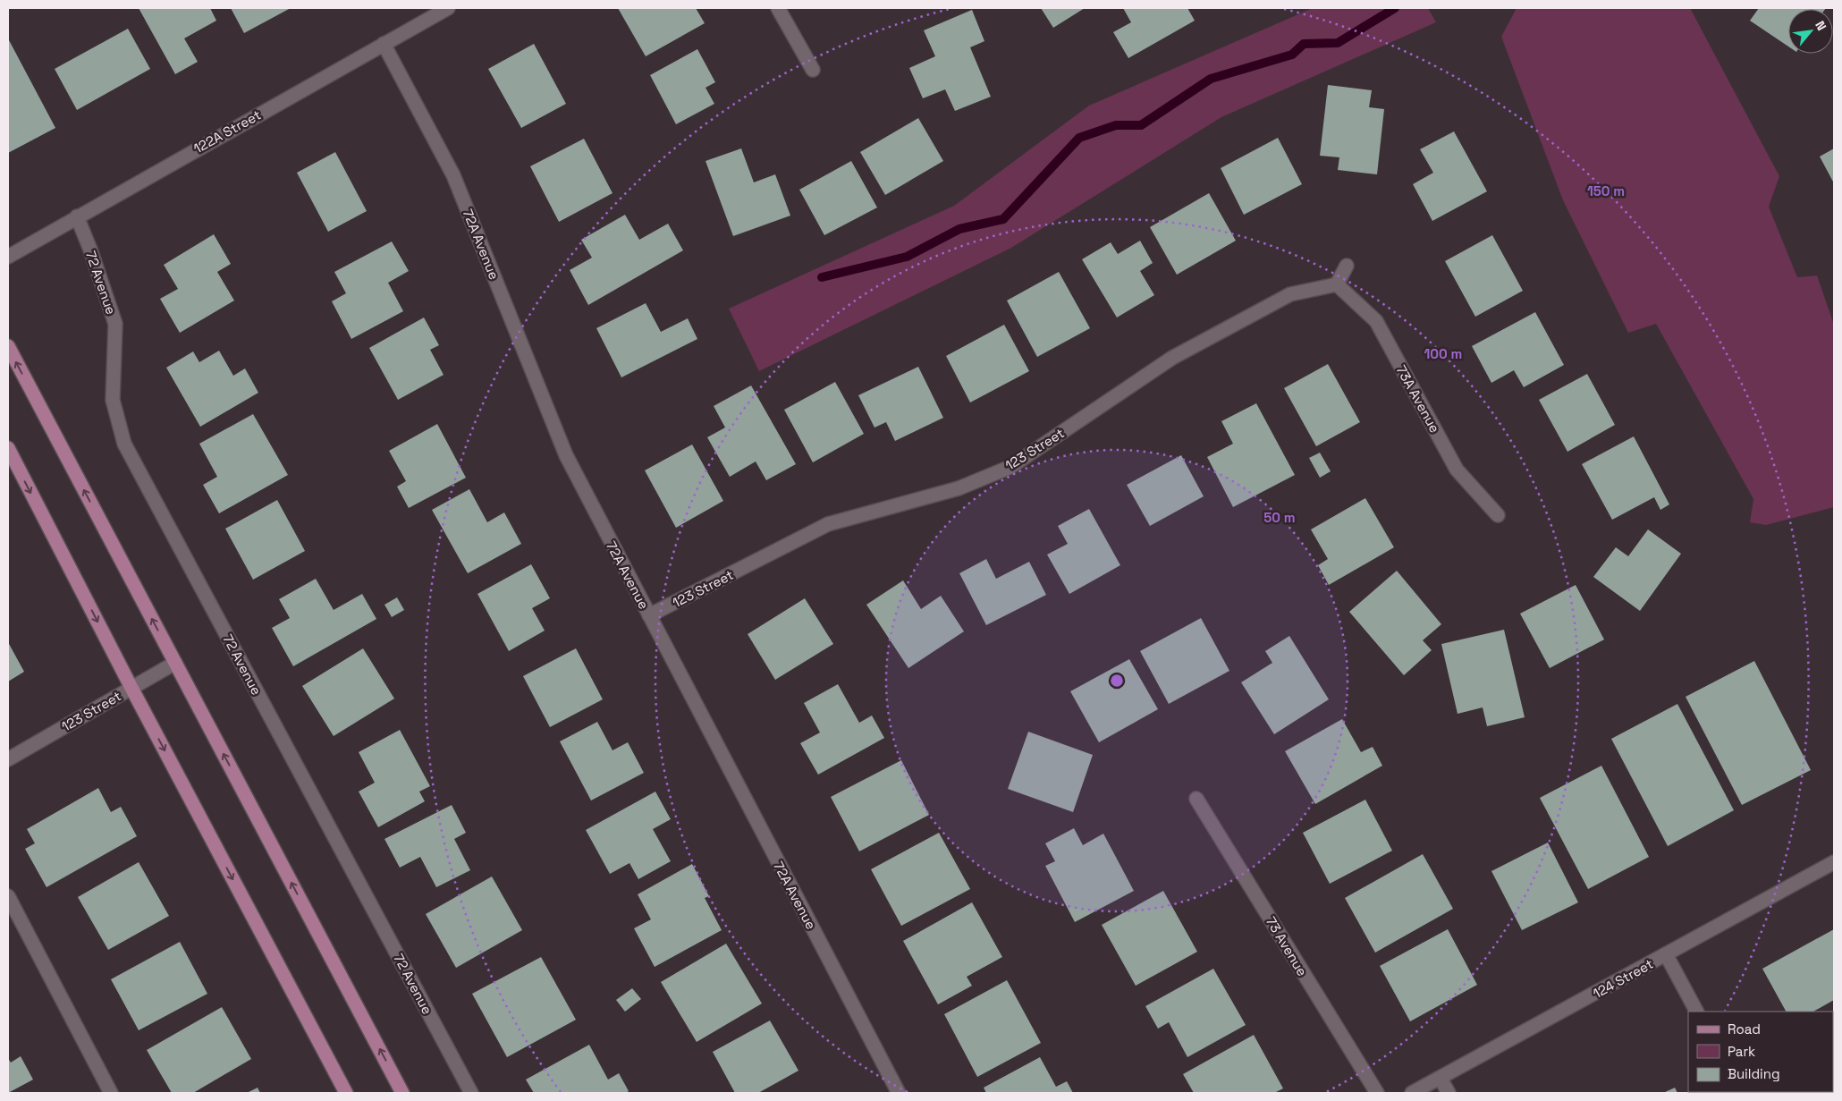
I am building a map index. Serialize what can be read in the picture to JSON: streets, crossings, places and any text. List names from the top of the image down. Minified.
{"streets":{"street":["122A Street","72A Avenue","72 Avenue","73A Avenue","123 Street","73 Avenue","124 Street"]},"crossings":[["122A Street","72A Avenue"],["122A Street","72 Avenue"],["72A Avenue","123 Street"],["73A Avenue","123 Street"]],"legend":["Road","Park","Building"],"north":"top right","rings":["150 m","100 m","50 m"]}
